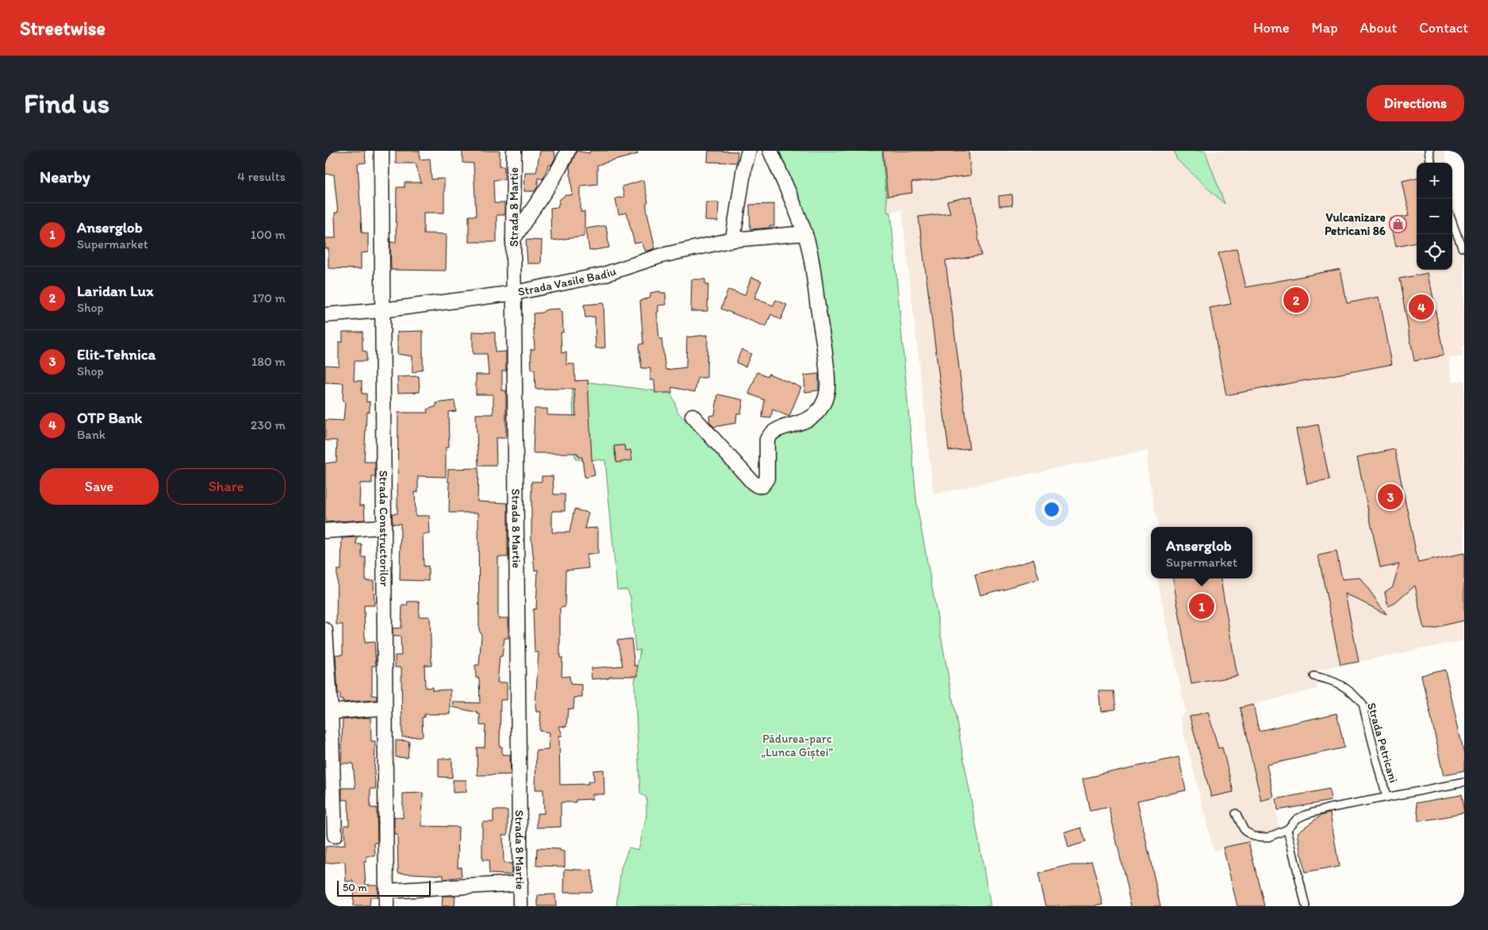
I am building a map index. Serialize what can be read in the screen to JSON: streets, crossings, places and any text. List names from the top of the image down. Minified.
{"streets":{"street":["Strada 8 Martie","Strada Vasile Badiu","Strada Constructorilor"],"lane":["Strada Petricani"]},"crossings":[["Strada 8 Martie","Strada Vasile Badiu"],["Strada Vasile Badiu","Strada Constructorilor"]],"parks":["Pădurea-parc „Lunca Gîștei”"],"places":{"shop":["Vulcanizare Petricani 86"]},"scale_bar":"50 m","page":{"header":"Streetwise","nav":["Home","Map","About","Contact"],"buttons":["Directions",["Save","Share"]],"title":"Find us","heading":["Nearby","4 results"],"map_buttons":["+","−"],"list":[{"mark":"1","name":"Anserglob","note":"Supermarket","value":"100 m"},{"mark":"2","name":"Laridan Lux","note":"Shop","value":"170 m"},{"mark":"3","name":"Elit-Tehnica","note":"Shop","value":"180 m"},{"mark":"4","name":"OTP Bank","note":"Bank","value":"230 m"}],"pins":["2","4","3","1"],"popup":["Anserglob","Supermarket"],"scale":"50 m"}}
